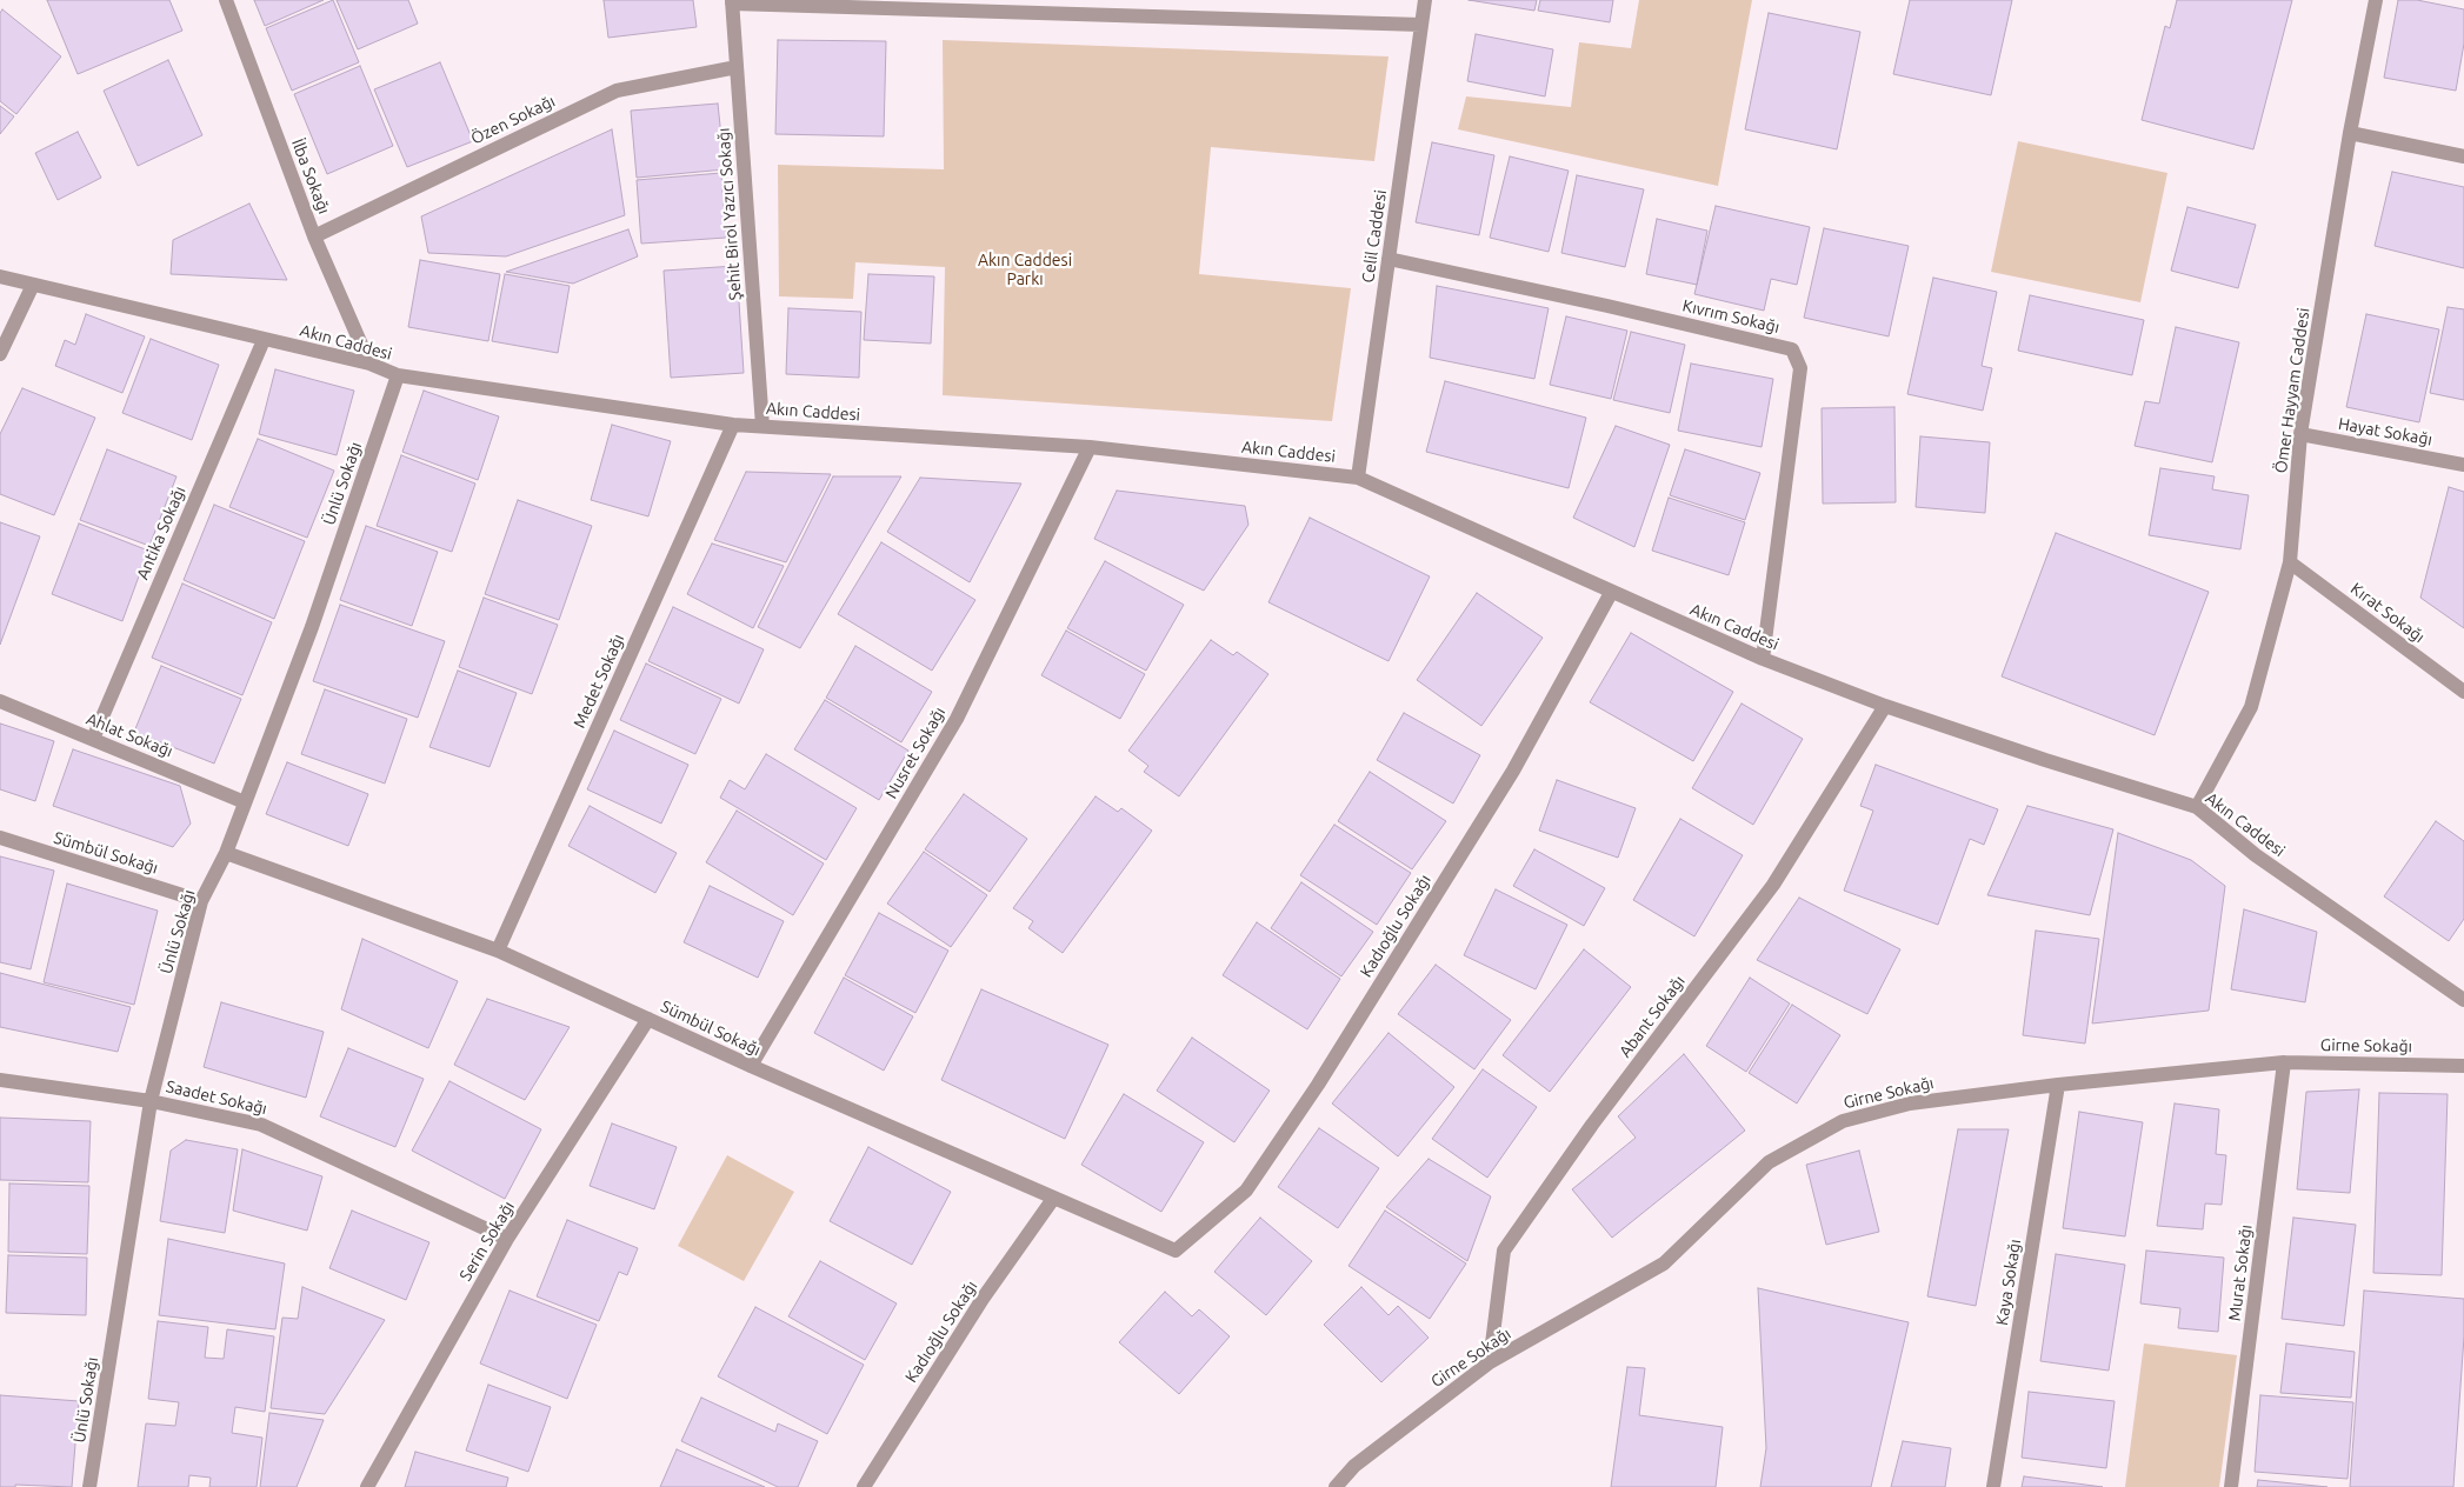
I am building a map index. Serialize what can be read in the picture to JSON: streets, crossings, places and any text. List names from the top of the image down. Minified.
{"streets":{"street":["Özen Sokağı","İlba Sokağı","Şehit Birol Yazıcı Sokağı","Celil Caddesi","Kıvrım Sokağı","Akın Caddesi","Ömer Hayyam Caddesi","Hayat Sokağı","Ünlü Sokağı","Antika Sokağı","Kırat Sokağı","Medet Sokağı","Ahlat Sokağı","Nusret Sokağı","Sümbül Sokağı","Kadıoğlu Sokağı","Abant Sokağı","Girne Sokağı","Saadet Sokağı","Serin Sokağı","Murat Sokağı","Kaya Sokağı"]},"crossings":[["Özen Sokağı","İlba Sokağı"],["Özen Sokağı","Şehit Birol Yazıcı Sokağı"],["İlba Sokağı","Akın Caddesi"],["Şehit Birol Yazıcı Sokağı","Akın Caddesi"],["Celil Caddesi","Kıvrım Sokağı"],["Celil Caddesi","Akın Caddesi"],["Kıvrım Sokağı","Akın Caddesi"],["Akın Caddesi","Ömer Hayyam Caddesi"],["Akın Caddesi","Ünlü Sokağı"],["Akın Caddesi","Antika Sokağı"],["Akın Caddesi","Medet Sokağı"],["Akın Caddesi","Nusret Sokağı"],["Akın Caddesi","Kadıoğlu Sokağı"],["Akın Caddesi","Abant Sokağı"],["Ömer Hayyam Caddesi","Hayat Sokağı"],["Ömer Hayyam Caddesi","Kırat Sokağı"],["Ünlü Sokağı","Ahlat Sokağı"],["Ünlü Sokağı","Sümbül Sokağı"],["Ünlü Sokağı","Saadet Sokağı"],["Antika Sokağı","Ahlat Sokağı"],["Medet Sokağı","Sümbül Sokağı"],["Nusret Sokağı","Sümbül Sokağı"],["Sümbül Sokağı","Kadıoğlu Sokağı"],["Sümbül Sokağı","Serin Sokağı"],["Abant Sokağı","Girne Sokağı"],["Girne Sokağı","Murat Sokağı"],["Girne Sokağı","Kaya Sokağı"],["Saadet Sokağı","Serin Sokağı"]],"parks":["Akın Caddesi Parkı"]}
